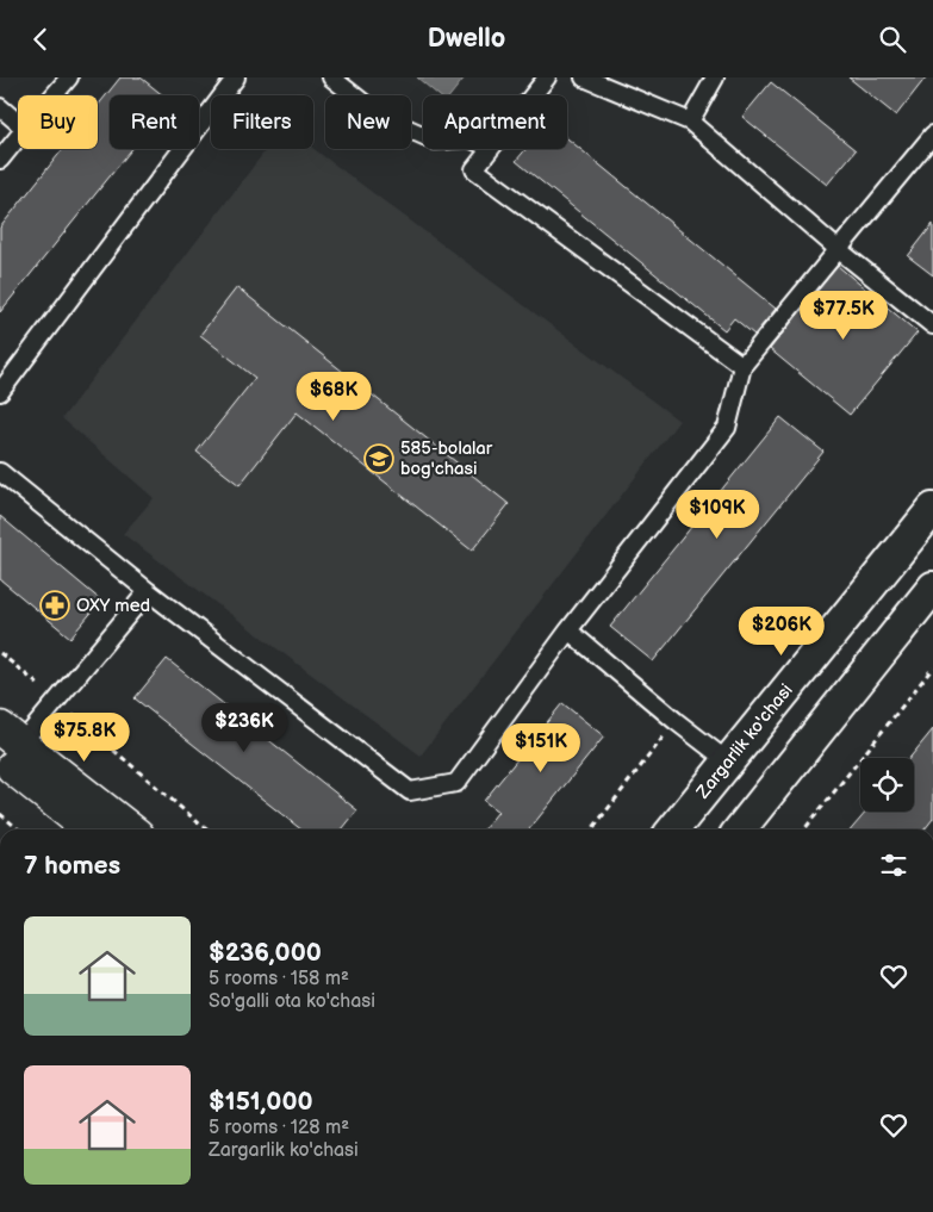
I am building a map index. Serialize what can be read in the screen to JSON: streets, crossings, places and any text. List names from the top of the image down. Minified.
{"streets":{"street":["Zargarlik ko'chasi"]},"places":{"school or university":["585-bolalar bog'chasi"],"pharmacy":["OXY med"]},"page":{"header":"Dwello","chip":["Buy","Rent","Filters","New","Apartment"],"price":["$77.5K","$68K","$109K","$206K","$236K","$75.8K","$151K"],"heading":"7 homes","list":[{"name":"$236,000","note":"5 rooms · 158 m² · So'galli ota ko'chasi"},{"name":"$151,000","note":"5 rooms · 128 m² · Zargarlik ko'chasi"}]}}
